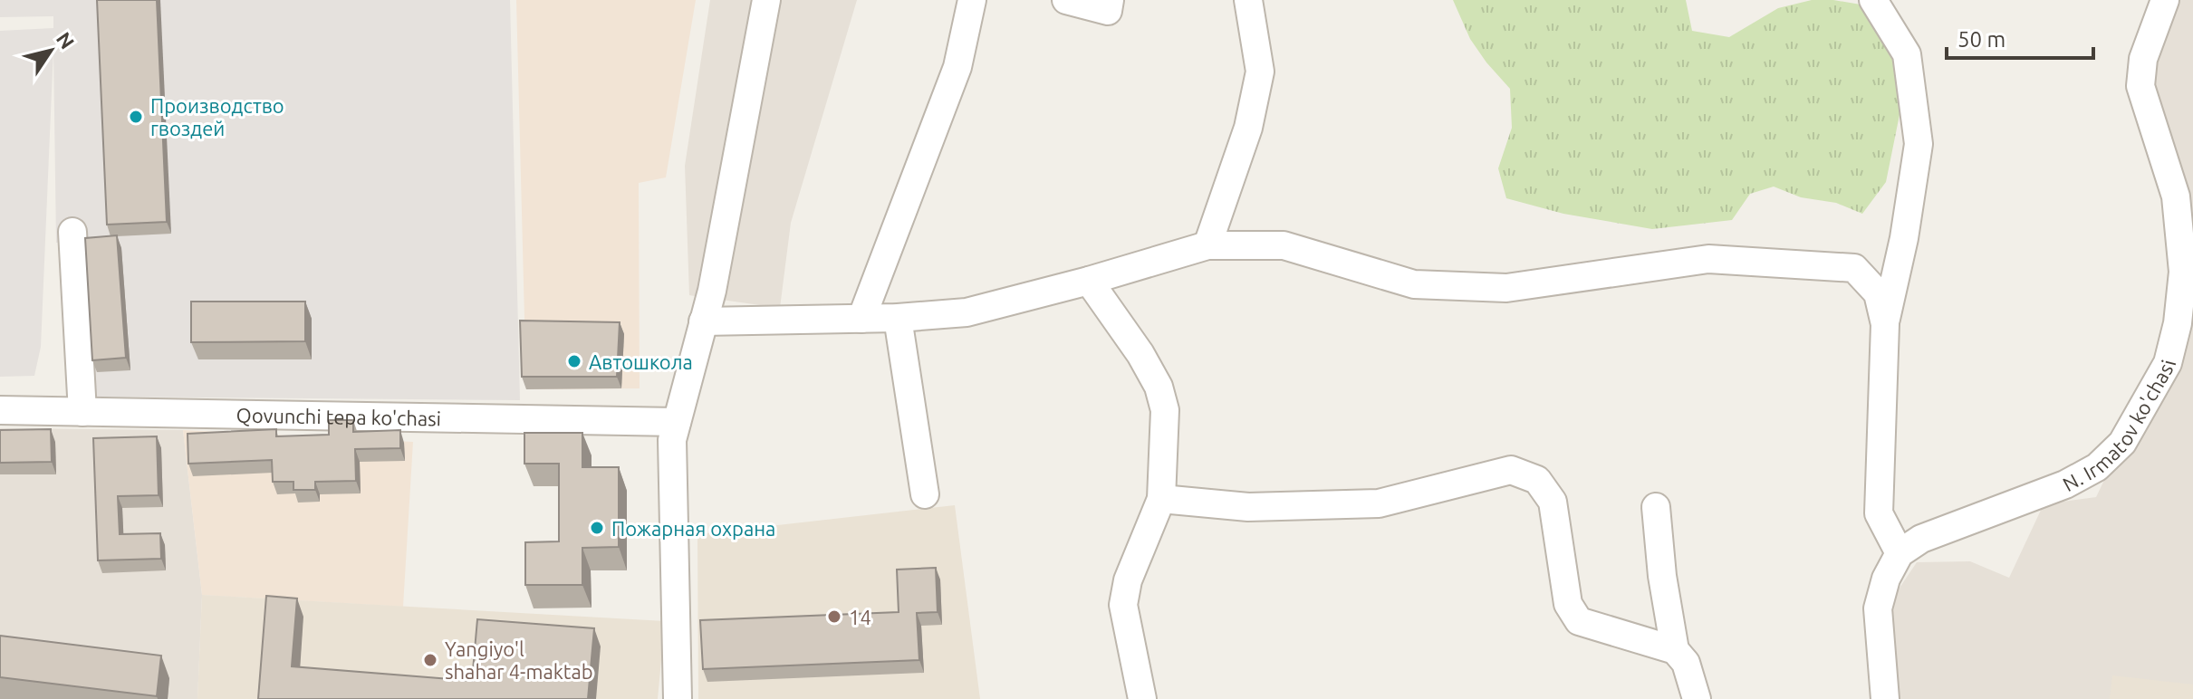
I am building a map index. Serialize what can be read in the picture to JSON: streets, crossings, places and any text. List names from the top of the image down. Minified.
{"streets":{"street":["Qovunchi tepa ko'chasi","N. Irmatov ko'chasi"]},"places":["Производство гвоздей","Автошкола","Пожарная охрана","14","Yangiyo'l shahar 4-maktab"],"scale_bar":"50 m","north":"top right"}
